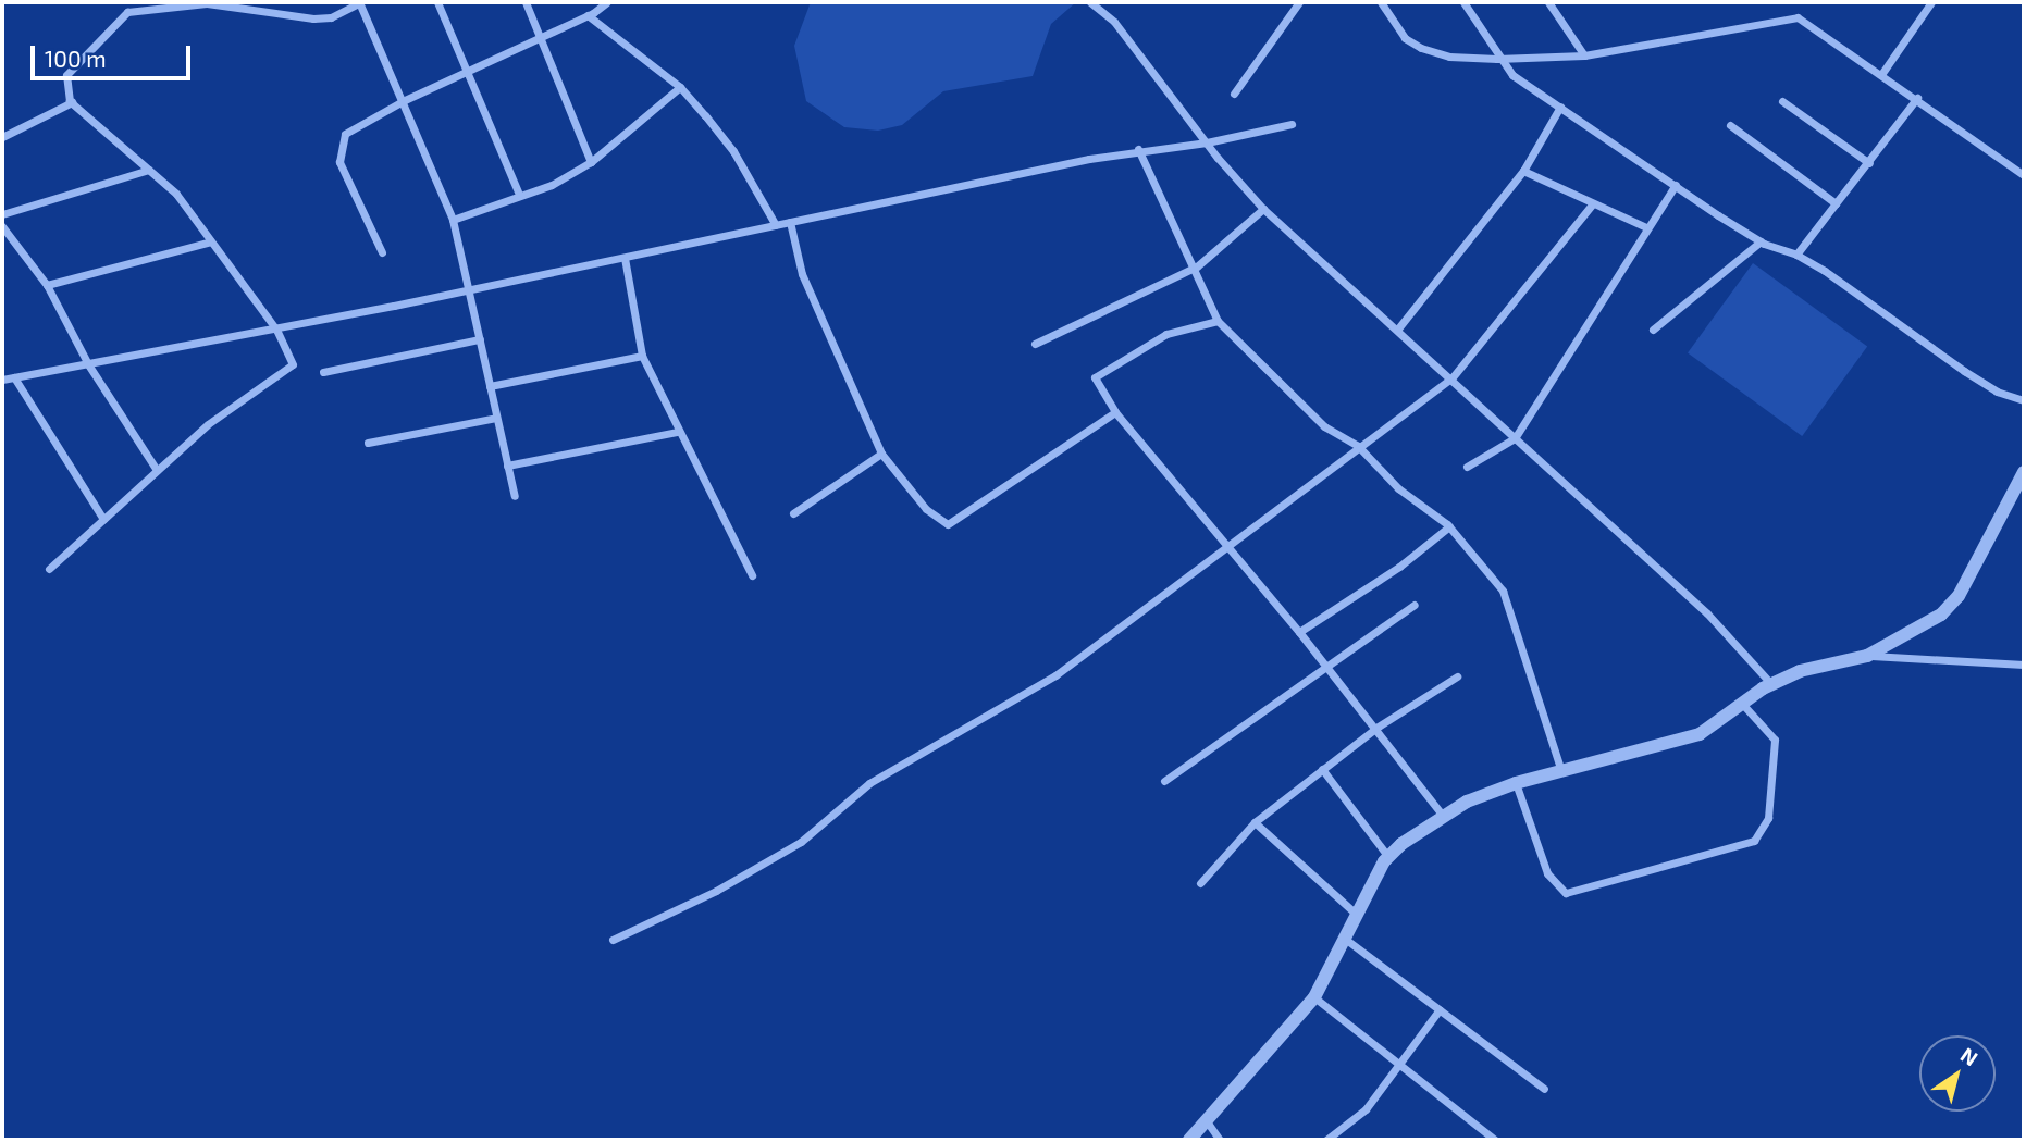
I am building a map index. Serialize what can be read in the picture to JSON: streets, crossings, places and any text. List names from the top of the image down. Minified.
{"scale_bar":"100 m","north":"top right"}
